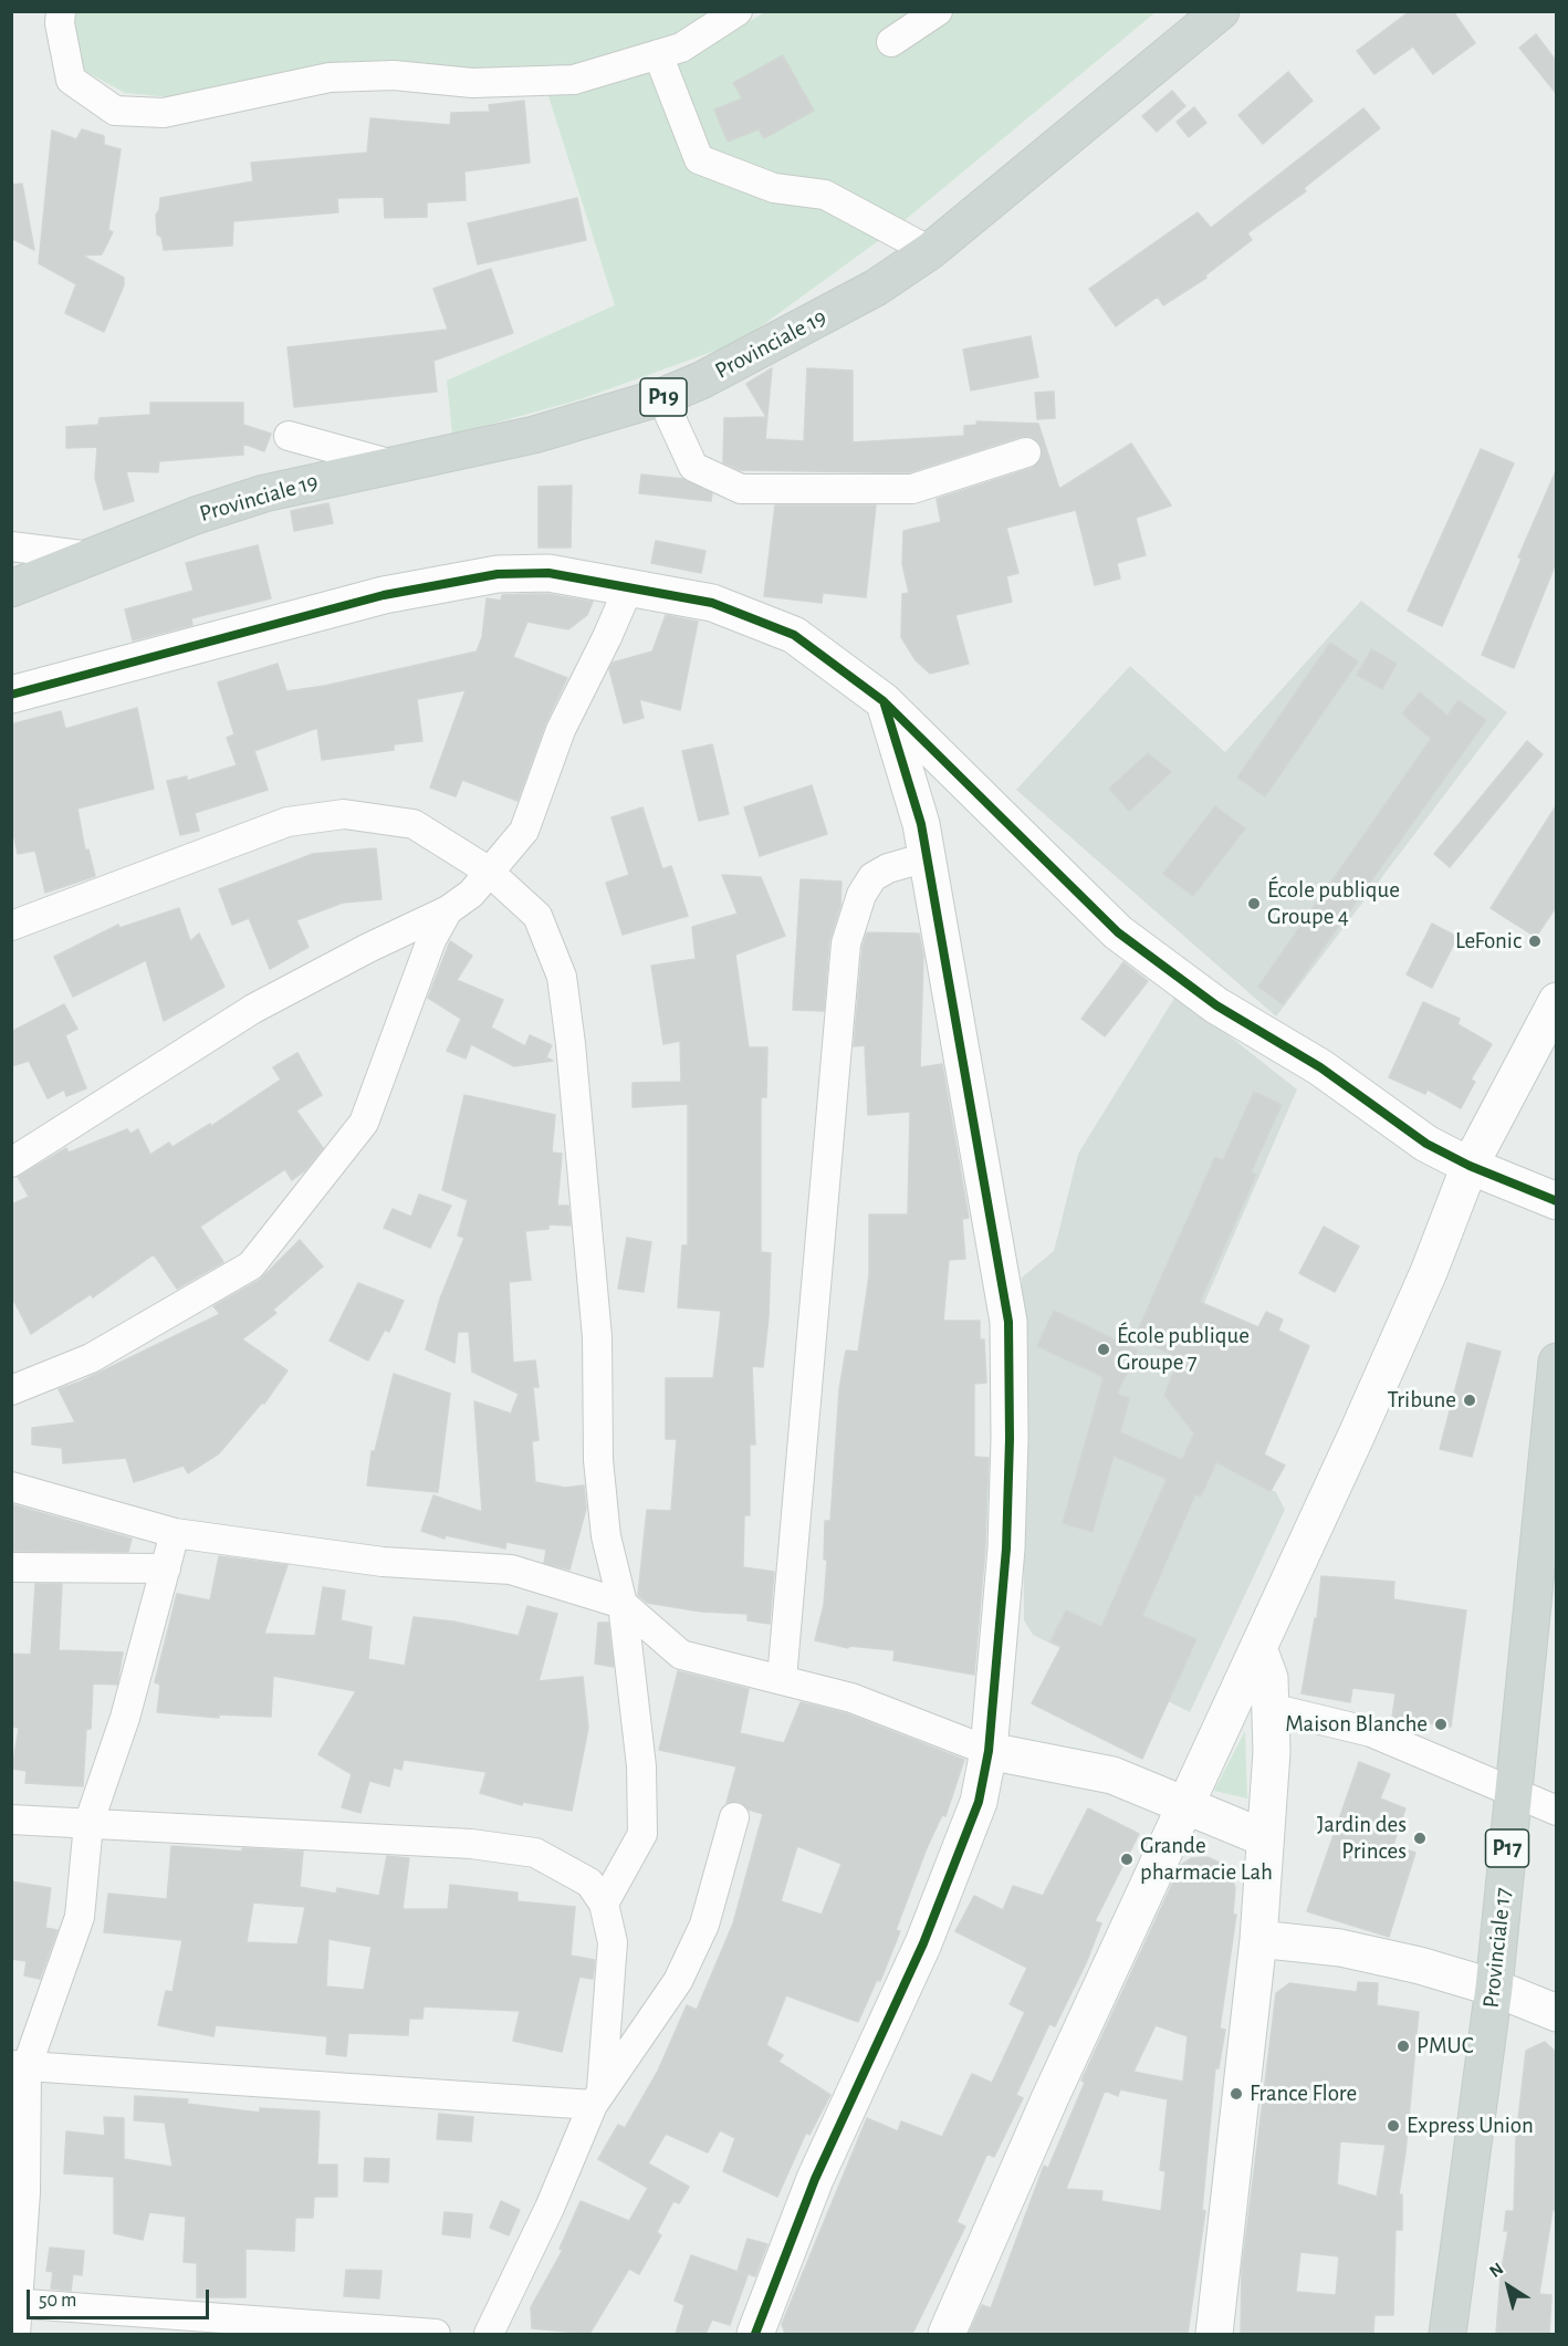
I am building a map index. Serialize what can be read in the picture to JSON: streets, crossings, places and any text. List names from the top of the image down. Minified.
{"streets":{"main road":["Provinciale 19","P19","P17","Provinciale 17"]},"places":["École publique Groupe 4","LeFonic","École publique Groupe 7","Tribune","Maison Blanche","Jardin des Princes","Grande pharmacie Lah","PMUC","France Flore","Express Union"],"scale_bar":"50 m","north":"top left"}
